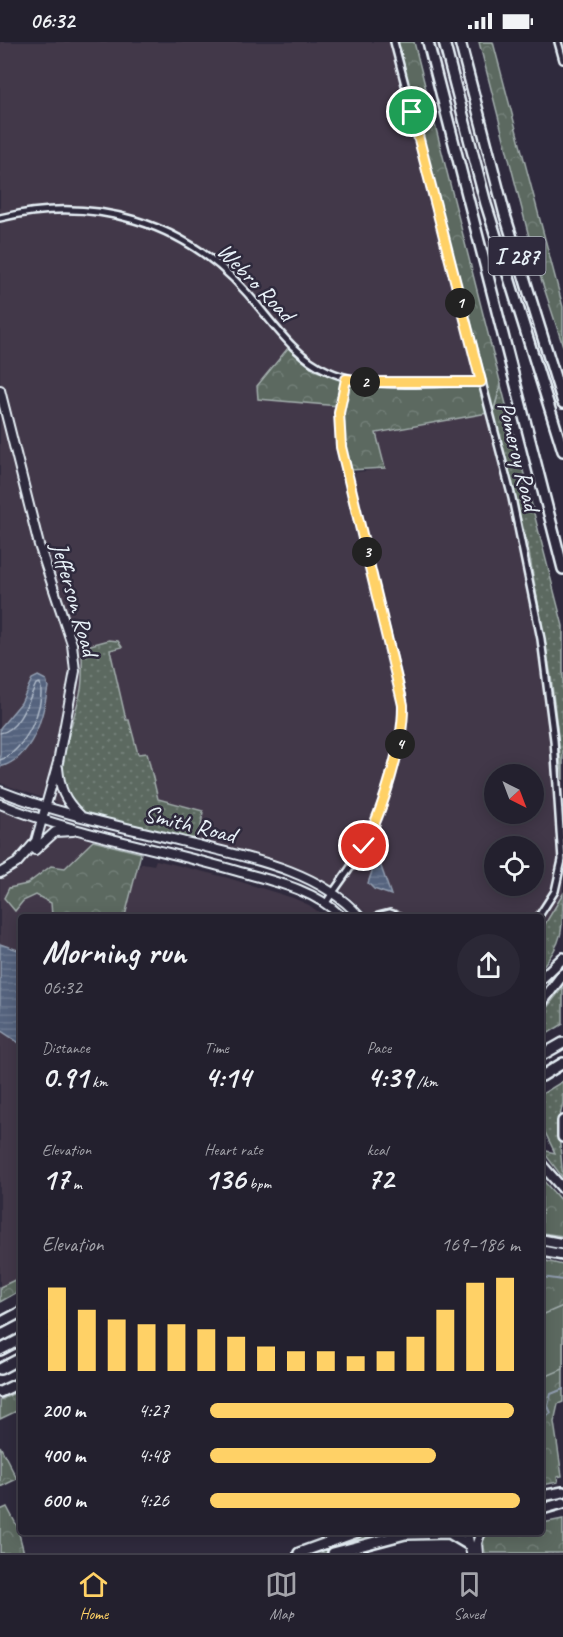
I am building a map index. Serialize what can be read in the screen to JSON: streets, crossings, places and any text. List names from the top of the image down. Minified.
{"streets":{"highway":["I 287"],"main road":["Jefferson Road","Smith Road"],"street":["Webro Road","Pomeroy Road"]},"crossings":[["Webro Road","Pomeroy Road"],["Jefferson Road","Smith Road"]],"north":"bottom right","page":{"status":"06:32","pins":["1","2","3","4"],"heading":["Morning run","06:32"],"stats":[["Distance","0.91 km"],["Time","4:14"],["Pace","4:39 /km"],["Elevation","17 m"],["Heart rate","136 bpm"],["kcal","72"]],"chart":["Elevation","169–186 m"],"list":[{"name":"200 m","note":"4:27"},{"name":"400 m","note":"4:48"},{"name":"600 m","note":"4:26"}],"tabs":["Home","Map","Saved"]}}
